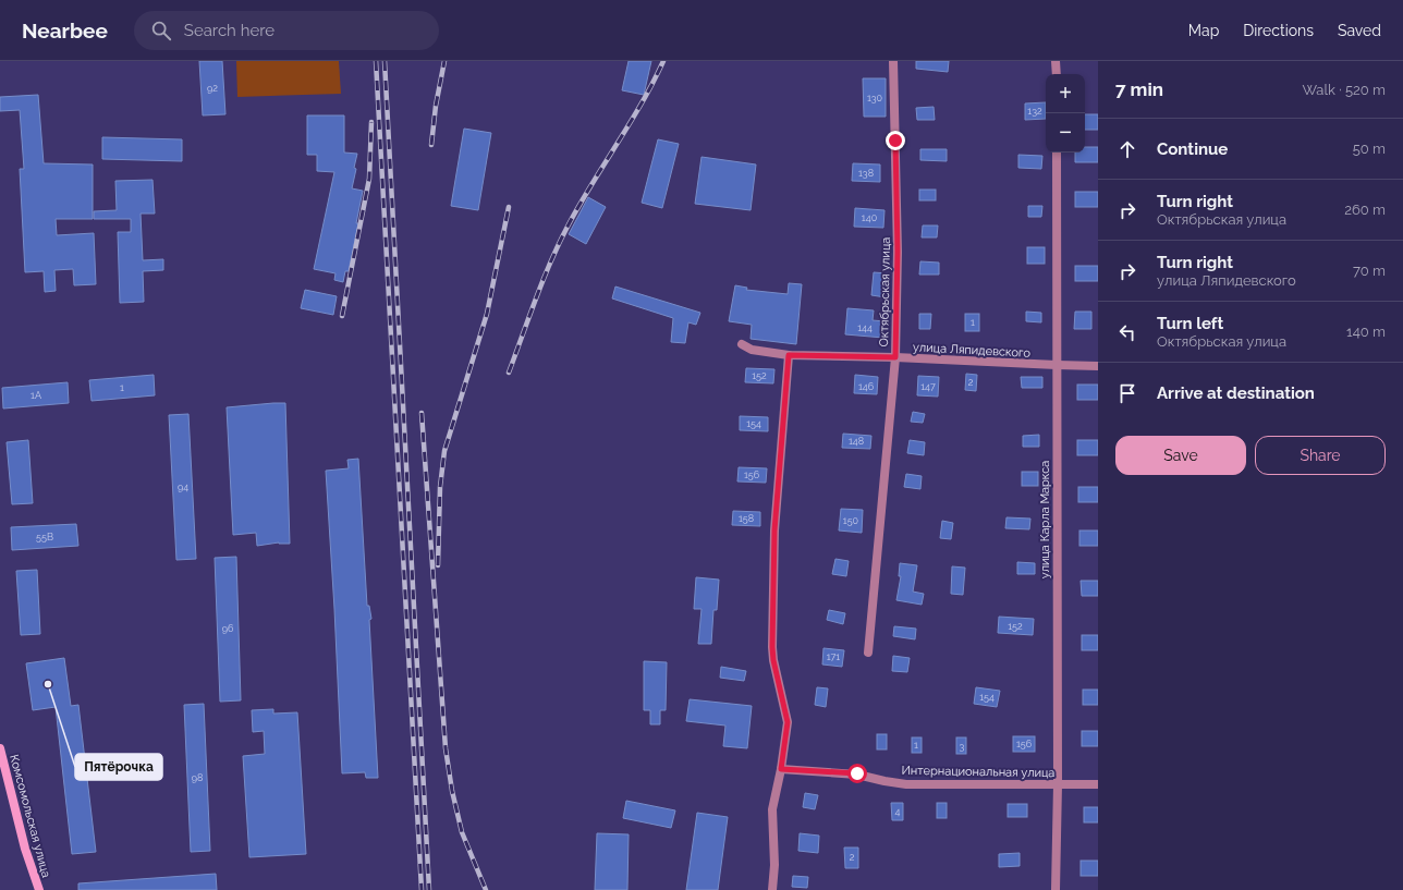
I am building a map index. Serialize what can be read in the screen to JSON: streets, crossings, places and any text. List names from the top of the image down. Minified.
{"streets":{"street":["Октябрьская улица","улица Ляпидевского","улица Карла Маркса","Интернациональная улица","Комсомольская улица"]},"crossings":[["Октябрьская улица","улица Ляпидевского"],["улица Ляпидевского","улица Карла Маркса"],["улица Карла Маркса","Интернациональная улица"]],"places":["Пятёрочка"],"house_numbers":["92","130","132","138","140","1","144","152","2","146","147","1","1А","154","148","156","94","158","150","55В","152","96","171","154","156","1","3","98","4","2"],"page":{"header":"Nearbee","search":"Search here","nav":["Map","Directions","Saved"],"heading":["7 min","Walk · 520 m"],"map_buttons":["+","−"],"list":[["Continue","50 m"],["Turn right","Октябрьская улица","260 m"],["Turn right","улица Ляпидевского","70 m"],["Turn left","Октябрьская улица","140 m"],"Arrive at destination"],"buttons":["Save","Share"]}}
